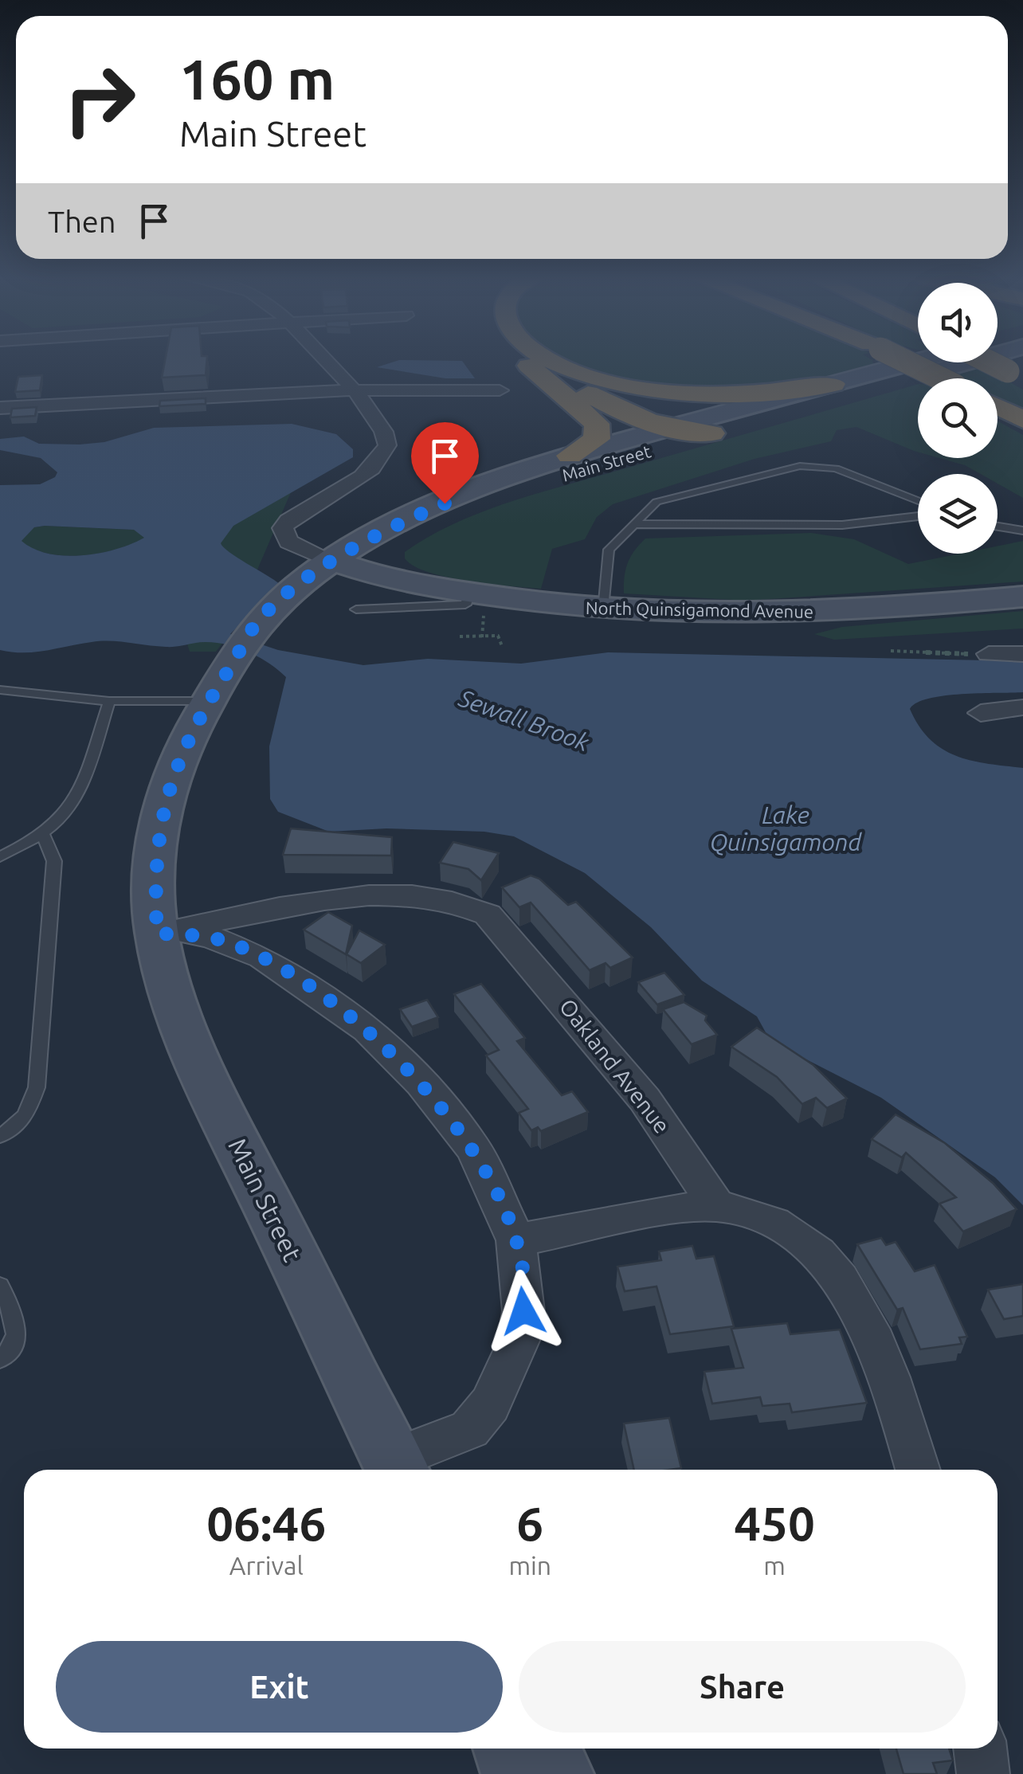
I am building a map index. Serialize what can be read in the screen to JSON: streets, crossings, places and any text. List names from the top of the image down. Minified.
{"streets":{"main road":["Main Street","North Quinsigamond Avenue"],"street":["Oakland Avenue"]},"crossings":[["Main Street","North Quinsigamond Avenue"],["Main Street","Oakland Avenue"]],"water":["Sewall Brook","Lake Quinsigamond"],"page":{"turn":["160 m","Main Street"],"then":"Then","eta":["06:46","Arrival","6","min","450","m"],"buttons":["Exit","Share"]}}
